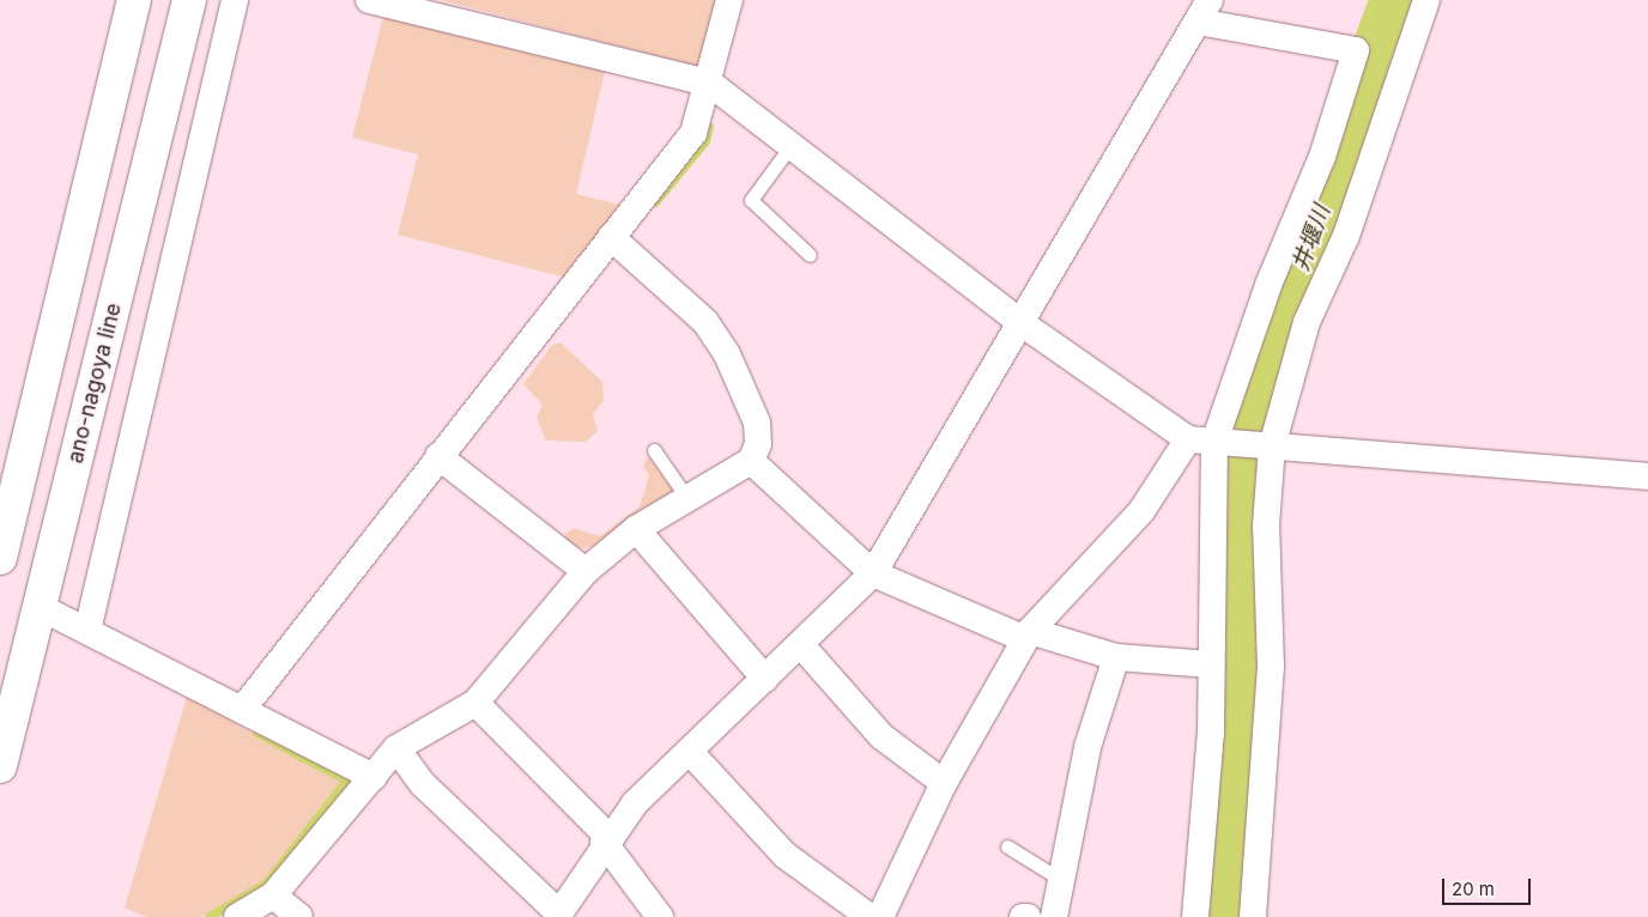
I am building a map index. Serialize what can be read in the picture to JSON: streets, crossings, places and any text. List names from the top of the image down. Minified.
{"streets":{"main road":["ano-nagoya line"]},"water":["井堰川"],"scale_bar":"20 m"}
